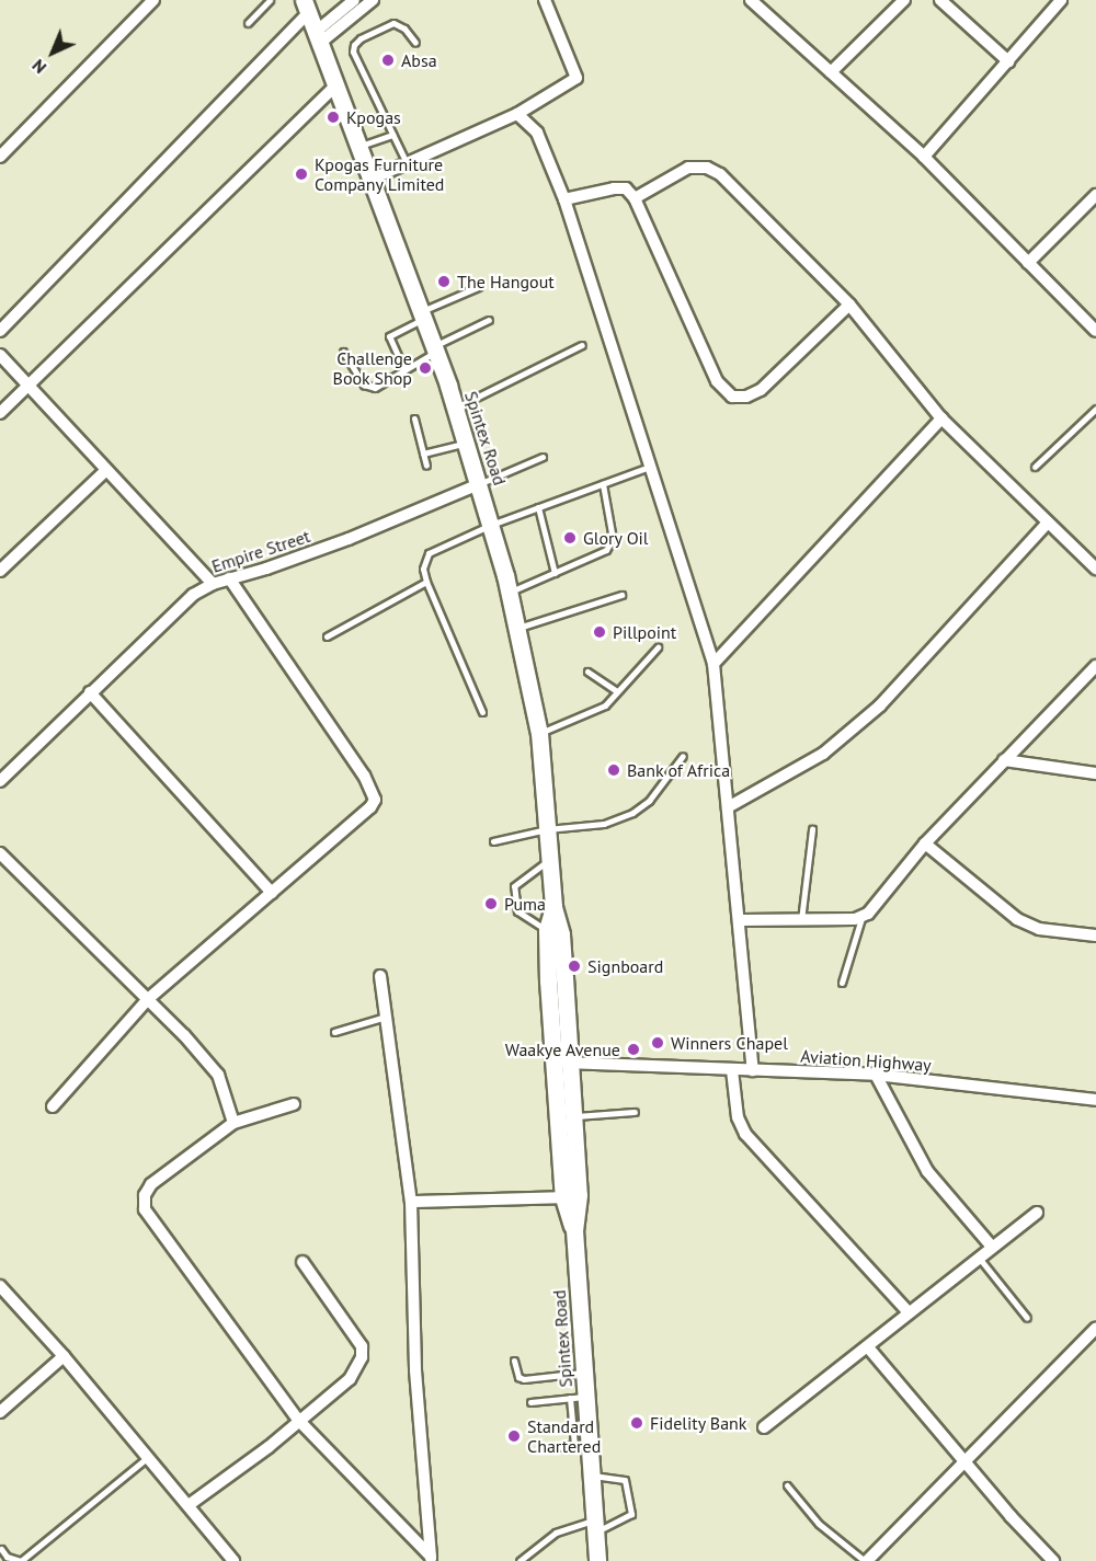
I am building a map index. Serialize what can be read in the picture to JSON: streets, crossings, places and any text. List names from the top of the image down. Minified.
{"streets":{"main road":["Spintex Road"],"street":["Empire Street","Aviation Highway"]},"crossings":[["Spintex Road","Empire Street"],["Spintex Road","Aviation Highway"]],"places":["Absa","Kpogas","Kpogas Furniture Company Limited","The Hangout","Challenge Book Shop","Glory Oil","Pillpoint","Bank of Africa","Puma","Signboard","Winners Chapel","Waakye Avenue","Fidelity Bank","Standard Chartered"],"north":"bottom left"}
